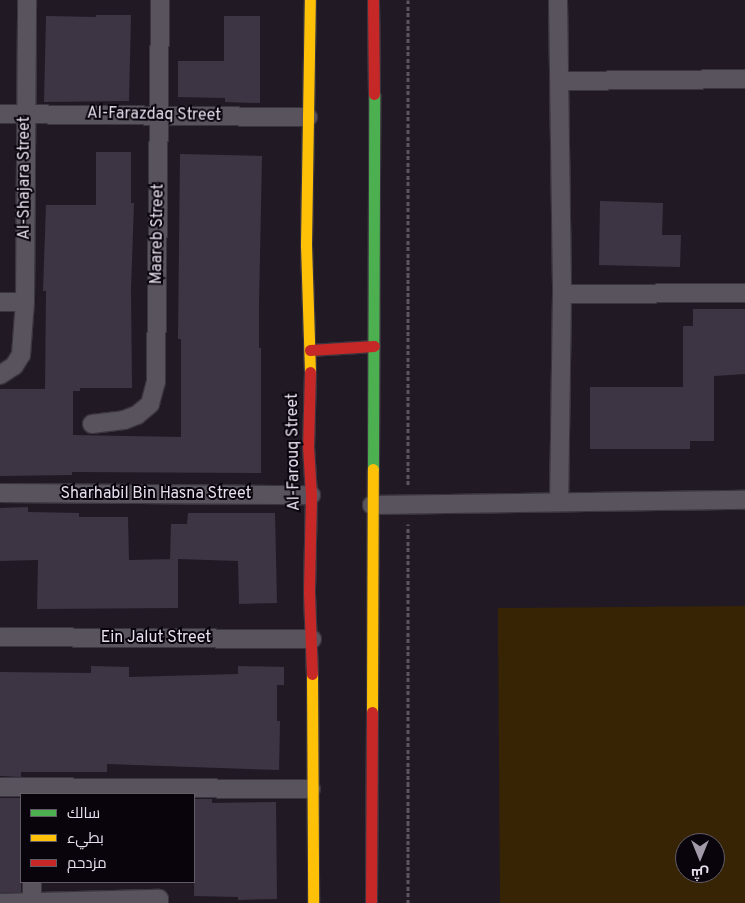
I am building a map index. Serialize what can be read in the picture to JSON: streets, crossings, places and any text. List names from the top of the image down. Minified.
{"streets":{"main road":["Al-Farouq Street"],"street":["Al-Farazdaq Street","Al-Shajara Street","Maareb Street","Sharhabil Bin Hasna Street","Ein Jalut Street"]},"crossings":[["Al-Farazdaq Street","Al-Shajara Street"],["Al-Farazdaq Street","Maareb Street"],["Al-Farazdaq Street","Al-Farouq Street"],["Al-Farouq Street","Sharhabil Bin Hasna Street"],["Al-Farouq Street","Ein Jalut Street"]],"legend":["سالك","بطيء","مزدحم"],"north":"bottom"}
